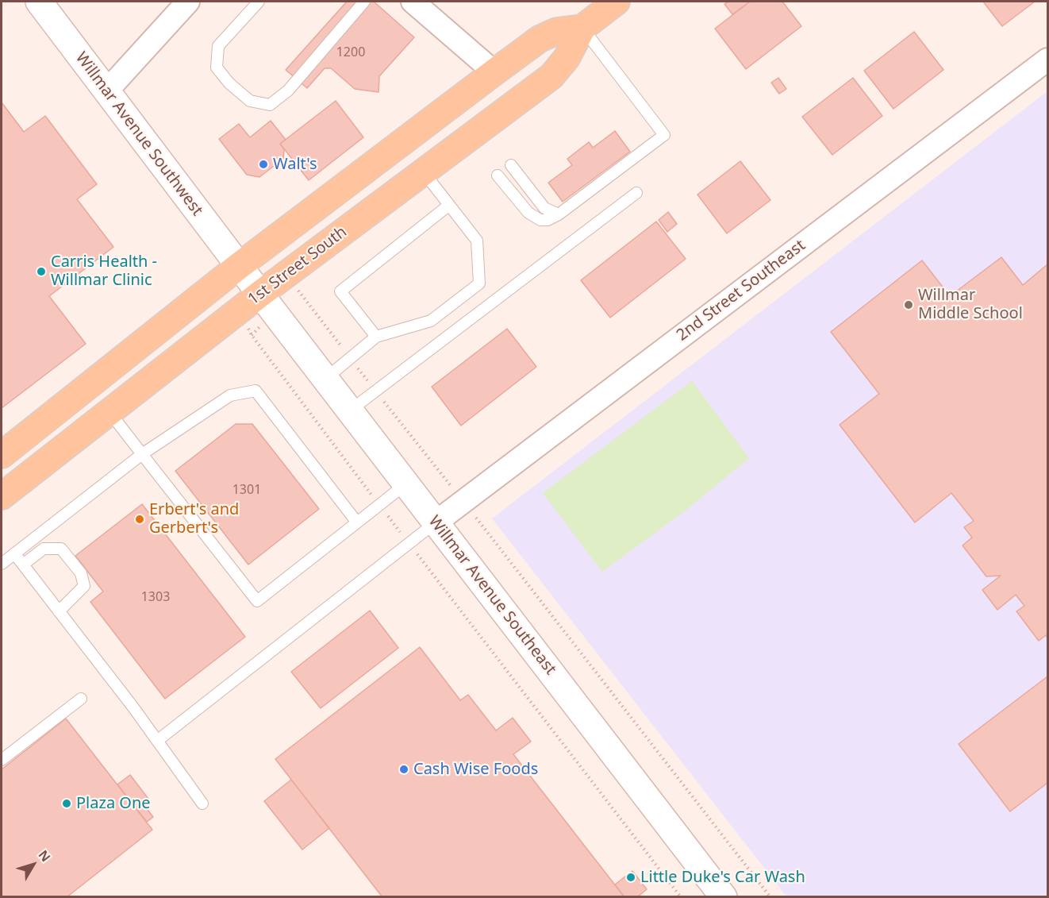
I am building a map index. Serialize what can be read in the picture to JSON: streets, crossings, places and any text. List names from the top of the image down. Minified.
{"streets":{"main road":["Willmar Avenue Southwest","1st Street South","Willmar Avenue Southeast"],"street":["2nd Street Southeast"]},"crossings":[["Willmar Avenue Southwest","1st Street South"],["Willmar Avenue Southwest","Willmar Avenue Southeast"],["1st Street South","Willmar Avenue Southeast"],["2nd Street Southeast","Willmar Avenue Southeast"]],"places":["Walt's","Carris Health - Willmar Clinic","Willmar Middle School","Erbert's and Gerbert's","Cash Wise Foods","Plaza One","Little Duke's Car Wash"],"house_numbers":["1200","1301","1303"],"north":"top right"}
